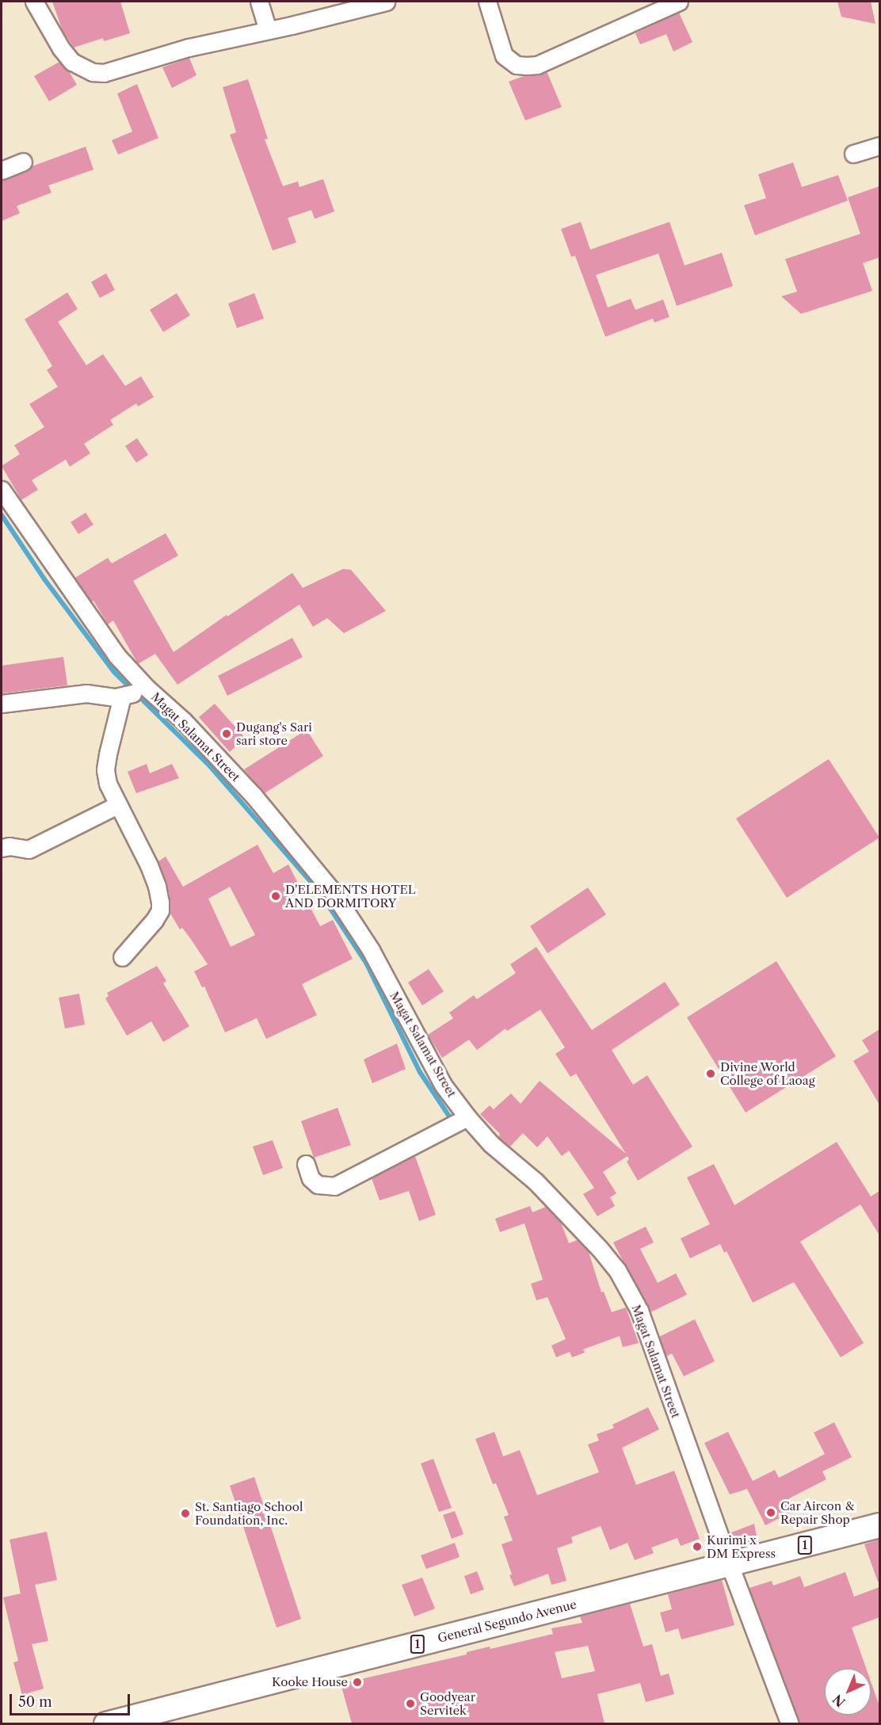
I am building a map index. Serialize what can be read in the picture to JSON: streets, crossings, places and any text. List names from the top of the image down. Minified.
{"streets":{"highway":["1","General Segundo Avenue"],"street":["Magat Salamat Street"]},"crossings":[["Magat Salamat Street","General Segundo Avenue"]],"places":["Dugang's Sari sari store","D'ELEMENTS HOTEL AND DORMITORY","Divine World College of Laoag","Car Aircon & Repair Shop","St. Santiago School Foundation, Inc.","Kurimi x DM Express","Kooke House","Goodyear Servitek"],"scale_bar":"50 m","north":"bottom left"}
